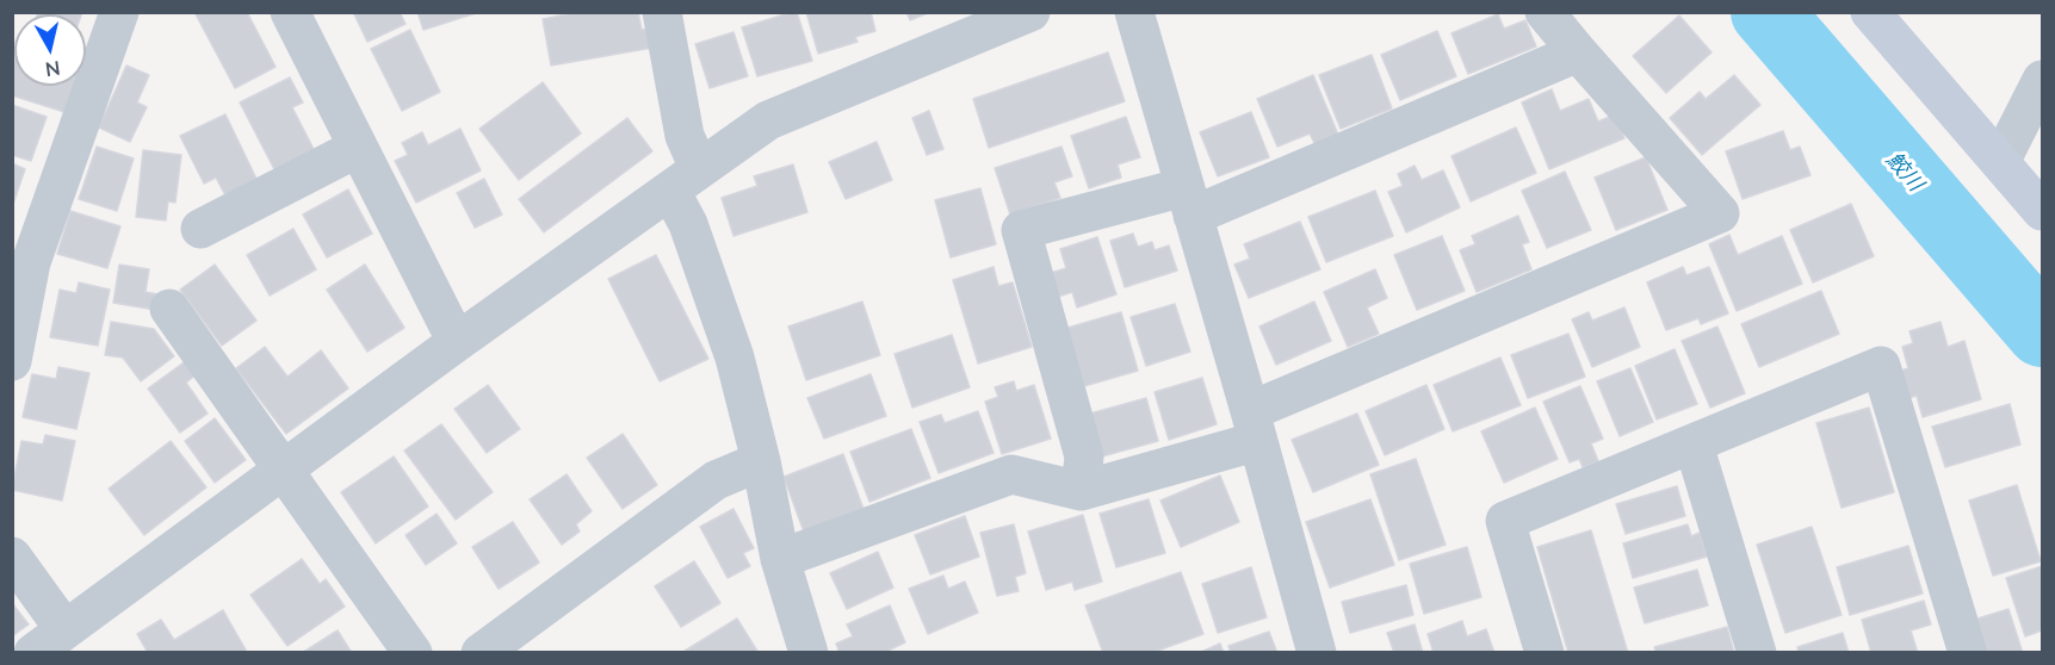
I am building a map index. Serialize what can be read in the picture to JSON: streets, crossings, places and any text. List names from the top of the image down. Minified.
{"water":["鮫川"],"north":"bottom"}
